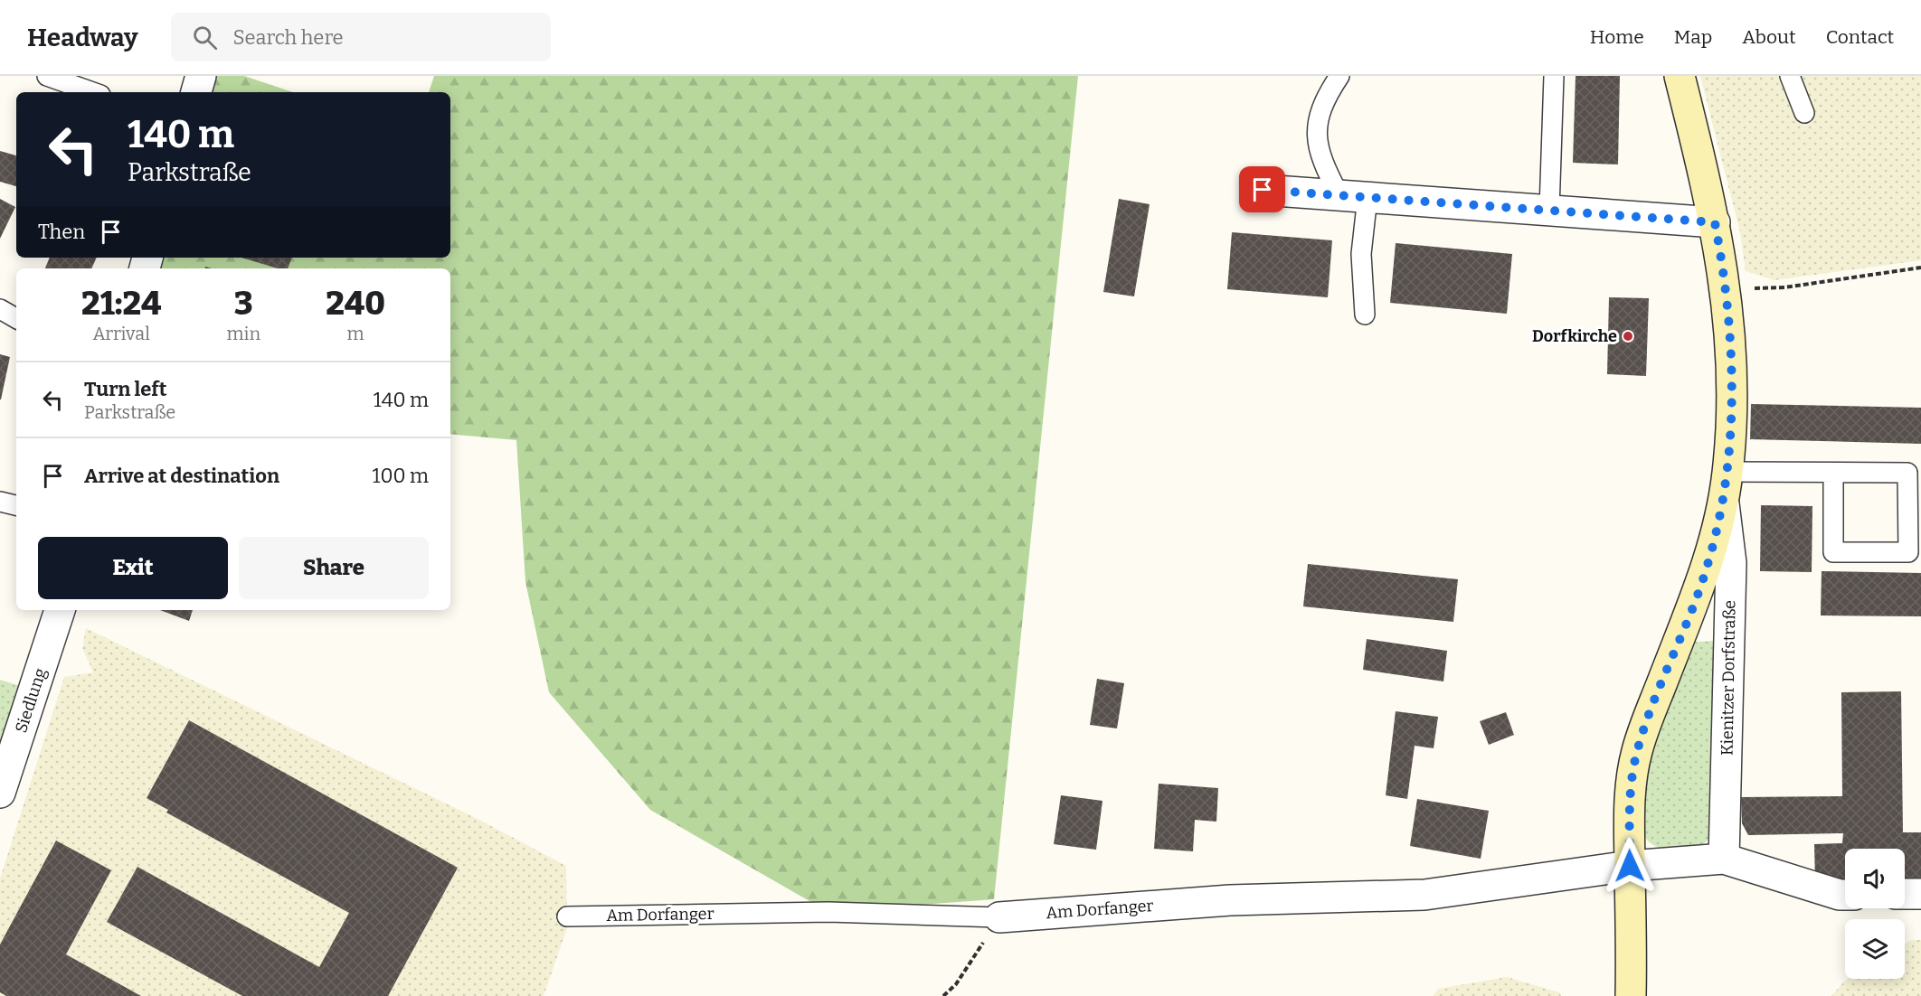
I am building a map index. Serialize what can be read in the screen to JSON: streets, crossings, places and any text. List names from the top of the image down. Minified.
{"streets":{"street":["Kienitzer Dorfstraße","Siedlung","Am Dorfanger"]},"crossings":[["Kienitzer Dorfstraße","Am Dorfanger"]],"places":["Dorfkirche"],"page":{"header":"Headway","search":"Search here","nav":["Home","Map","About","Contact"],"turn":["140 m","Parkstraße"],"then":"Then","eta":["21:24","Arrival","3","min","240","m"],"list":[{"name":"Turn left","note":"Parkstraße","value":"140 m"},{"name":"Arrive at destination","value":"100 m"}],"buttons":["Exit","Share"]}}
